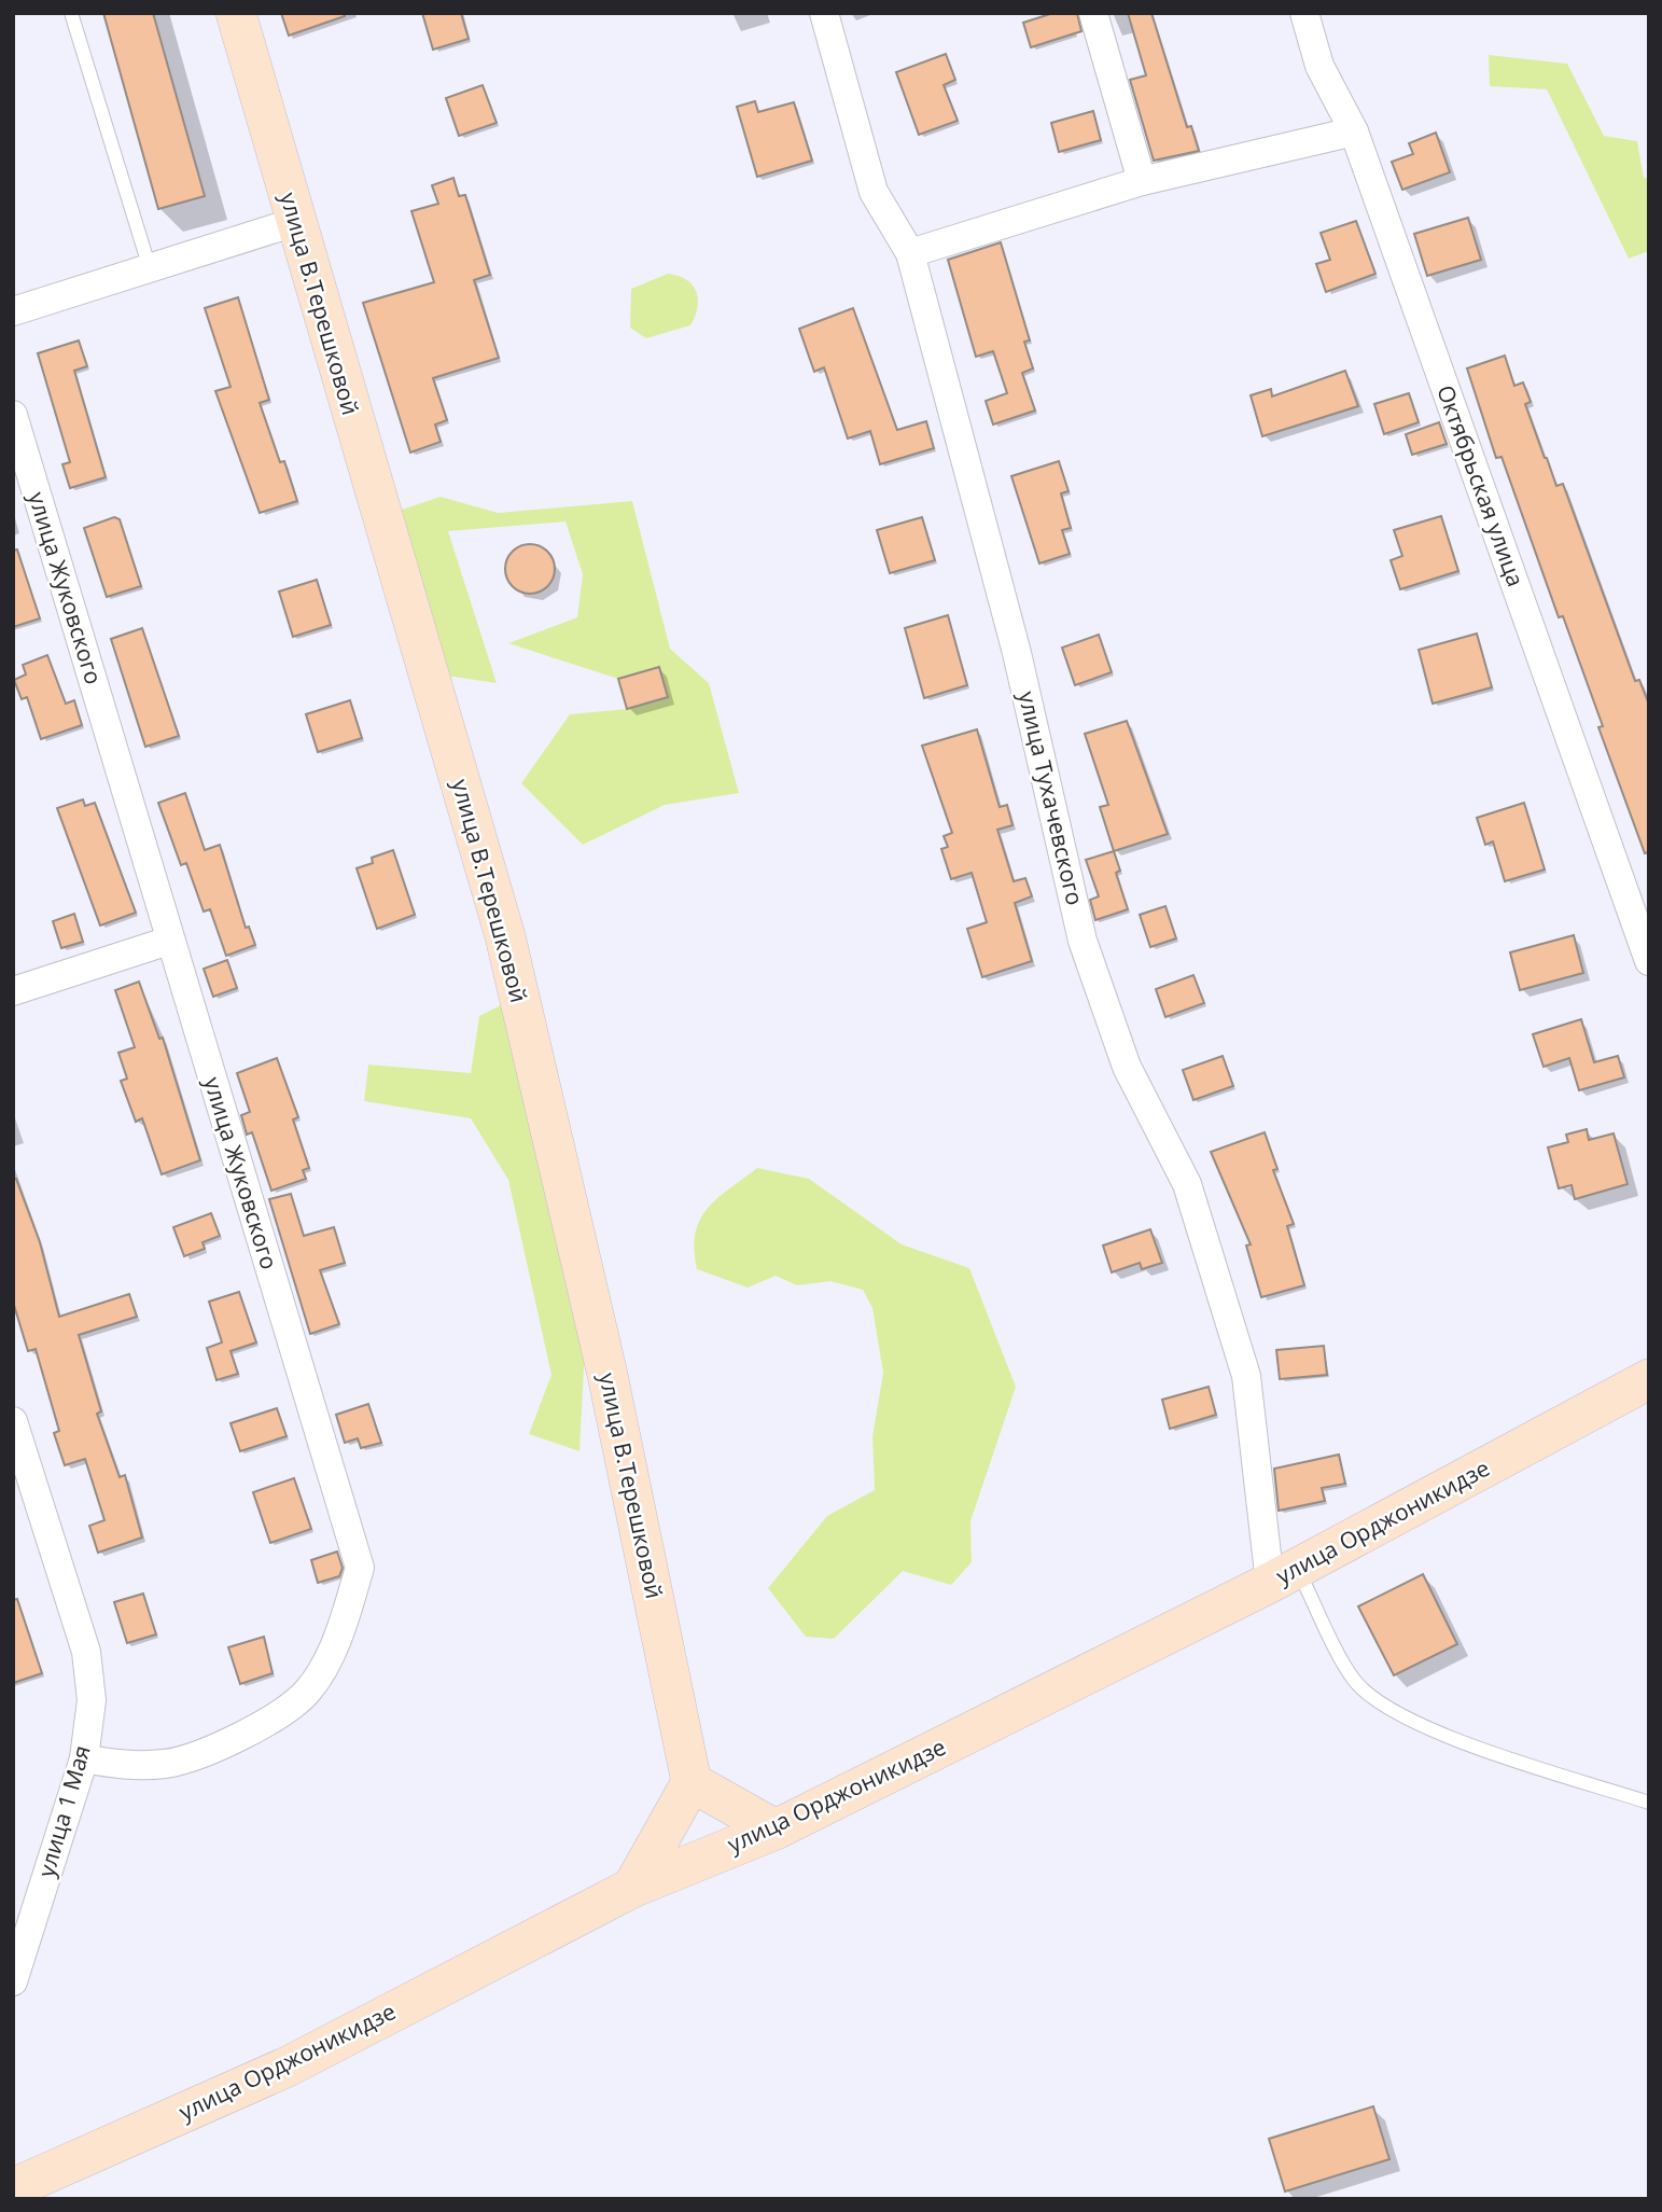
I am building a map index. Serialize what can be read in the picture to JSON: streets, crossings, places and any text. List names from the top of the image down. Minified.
{"streets":{"main road":["улица В.Терешковой","улица Орджоникидзе"],"street":["Октябрьская улица","улица Жуковского","улица Тухачевского","улица 1 Мая"]},"crossings":[["улица Жуковского","улица 1 Мая"],["улица Тухачевского","улица Орджоникидзе"]]}
